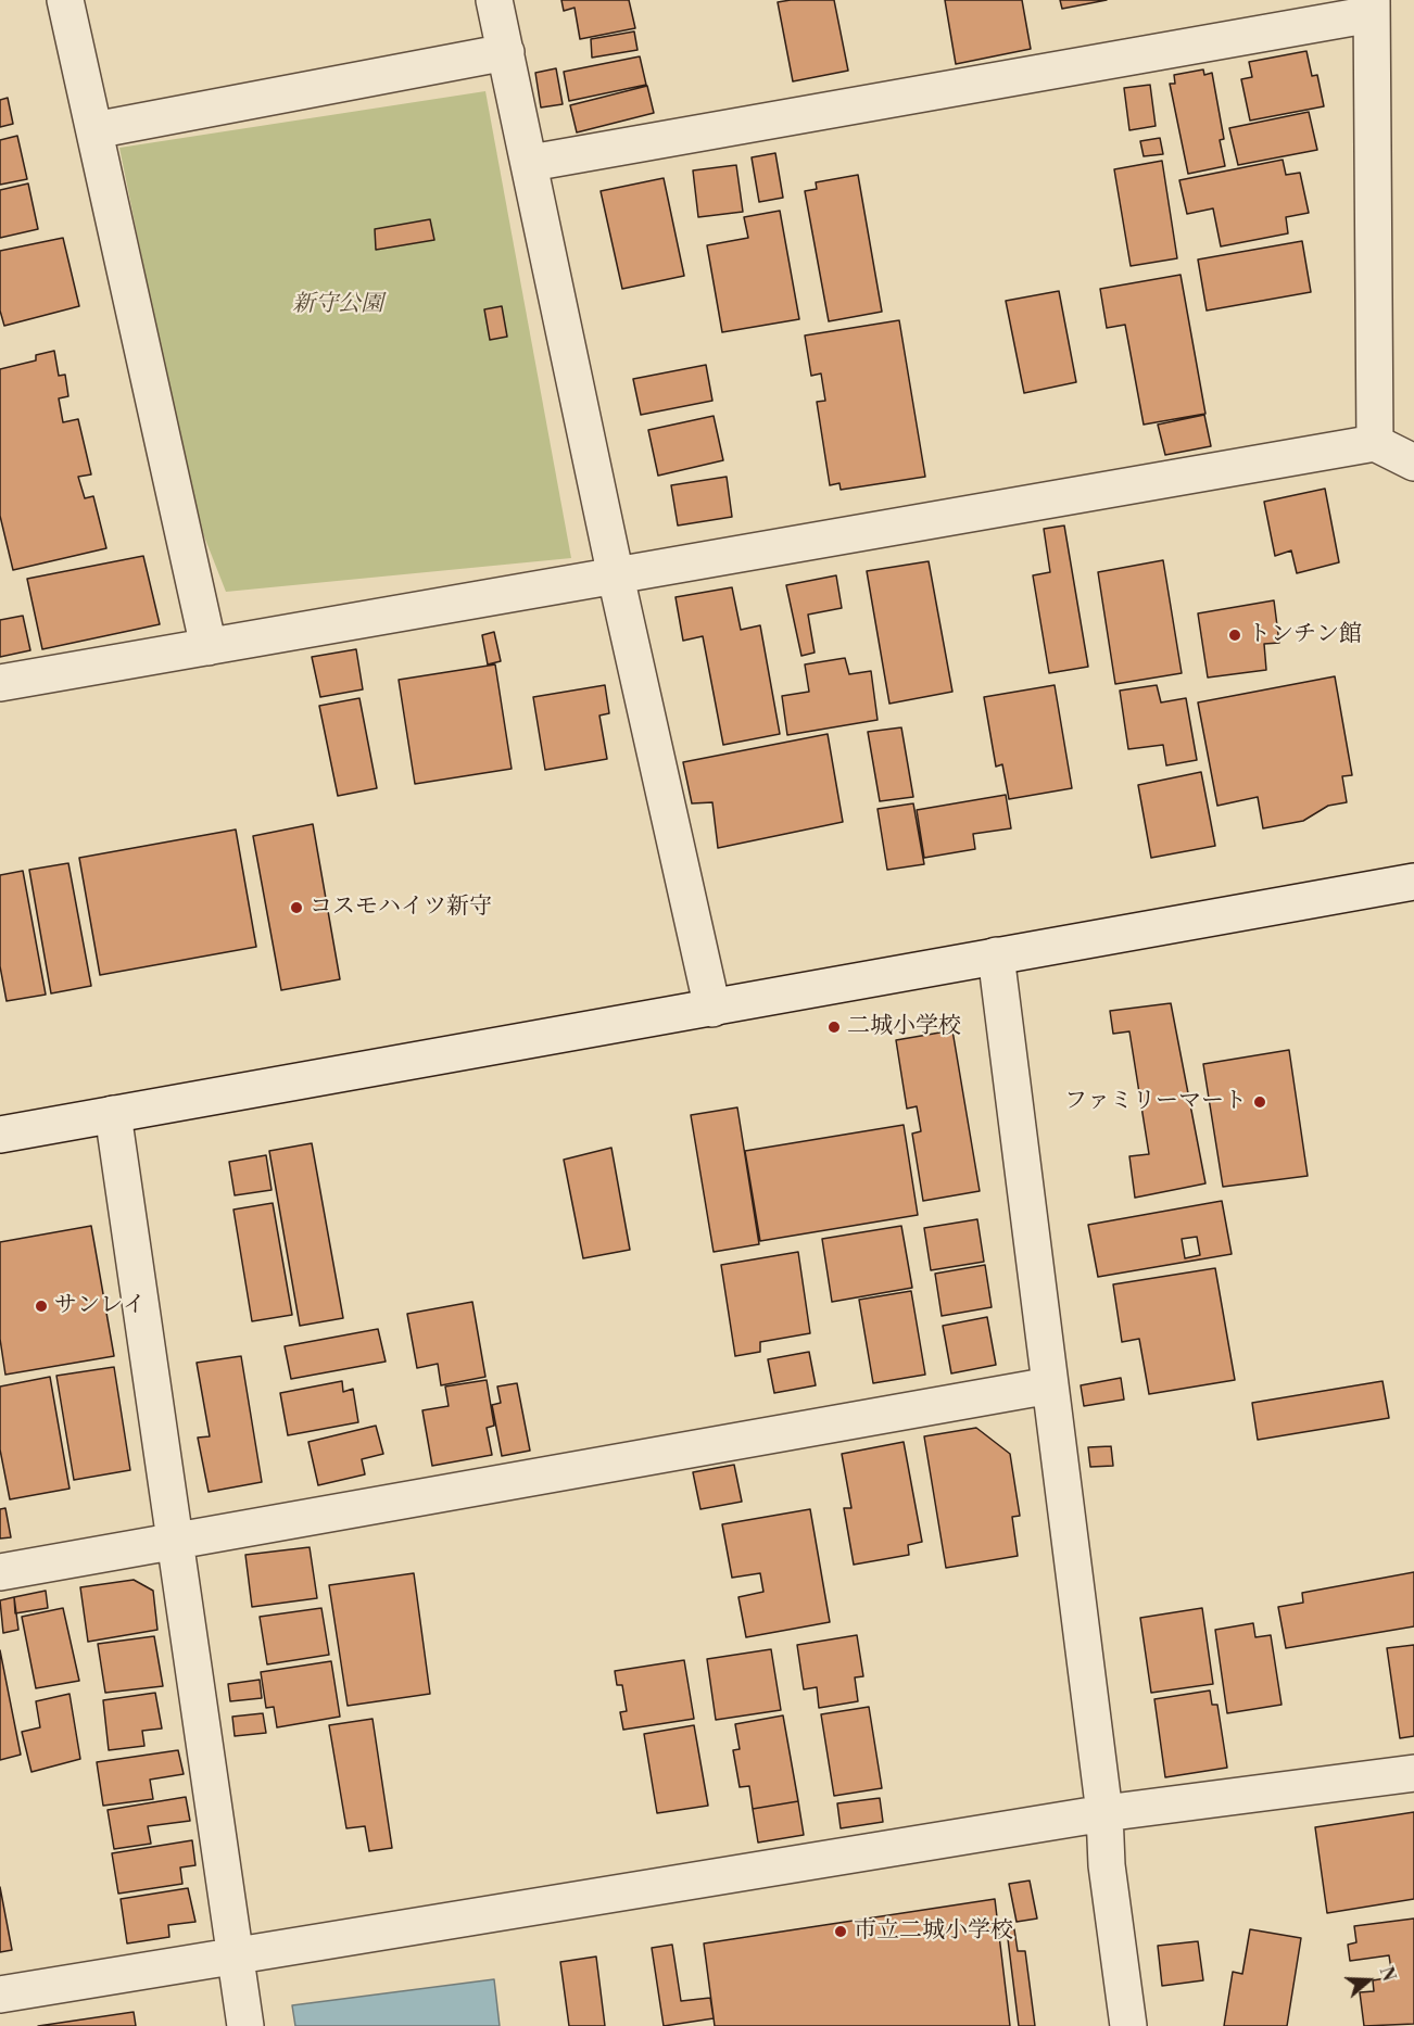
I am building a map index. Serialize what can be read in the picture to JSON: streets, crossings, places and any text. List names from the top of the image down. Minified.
{"parks":["新守公園"],"places":["トンチン館","コスモハイツ新守","二城小学校","ファミリーマート","サンレイ","市立二城小学校"],"north":"right"}
